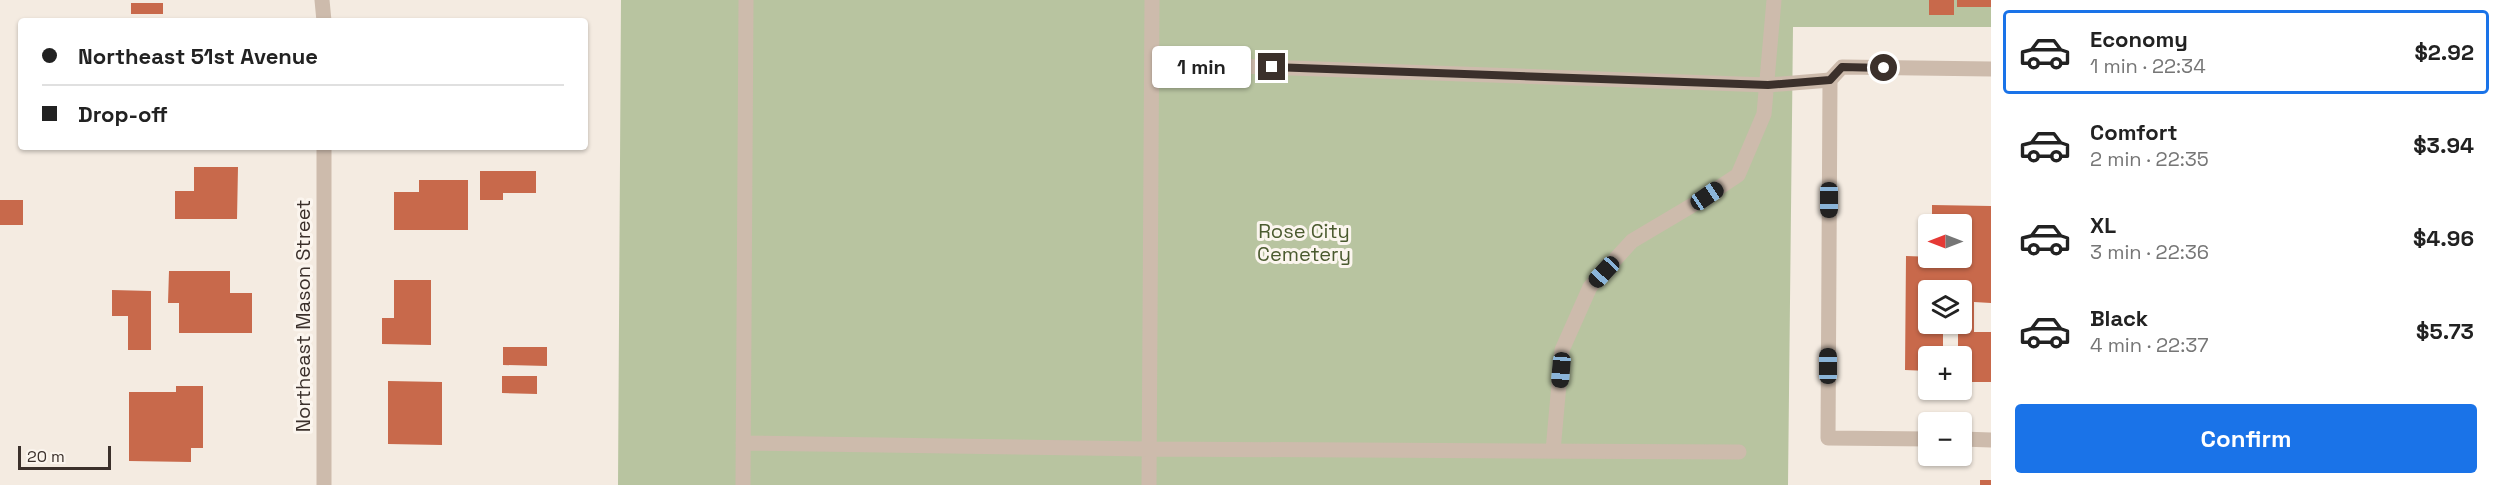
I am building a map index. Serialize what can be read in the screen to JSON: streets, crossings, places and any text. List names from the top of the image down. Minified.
{"streets":{"street":["Northeast Mason Street"]},"parks":["Rose City Cemetery"],"scale_bar":"20 m","north":"left","page":{"list":[{"name":"Economy","note":"1 min · 22:34","value":"$2.92"},{"name":"Comfort","note":"2 min · 22:35","value":"$3.94"},{"name":"XL","note":"3 min · 22:36","value":"$4.96"},{"name":"Black","note":"4 min · 22:37","value":"$5.73"}],"banner":["Northeast 51st Avenue","Drop-off"],"bubble":"1 min","map_buttons":["+","−"],"buttons":"Confirm","scale":"20 m"}}
